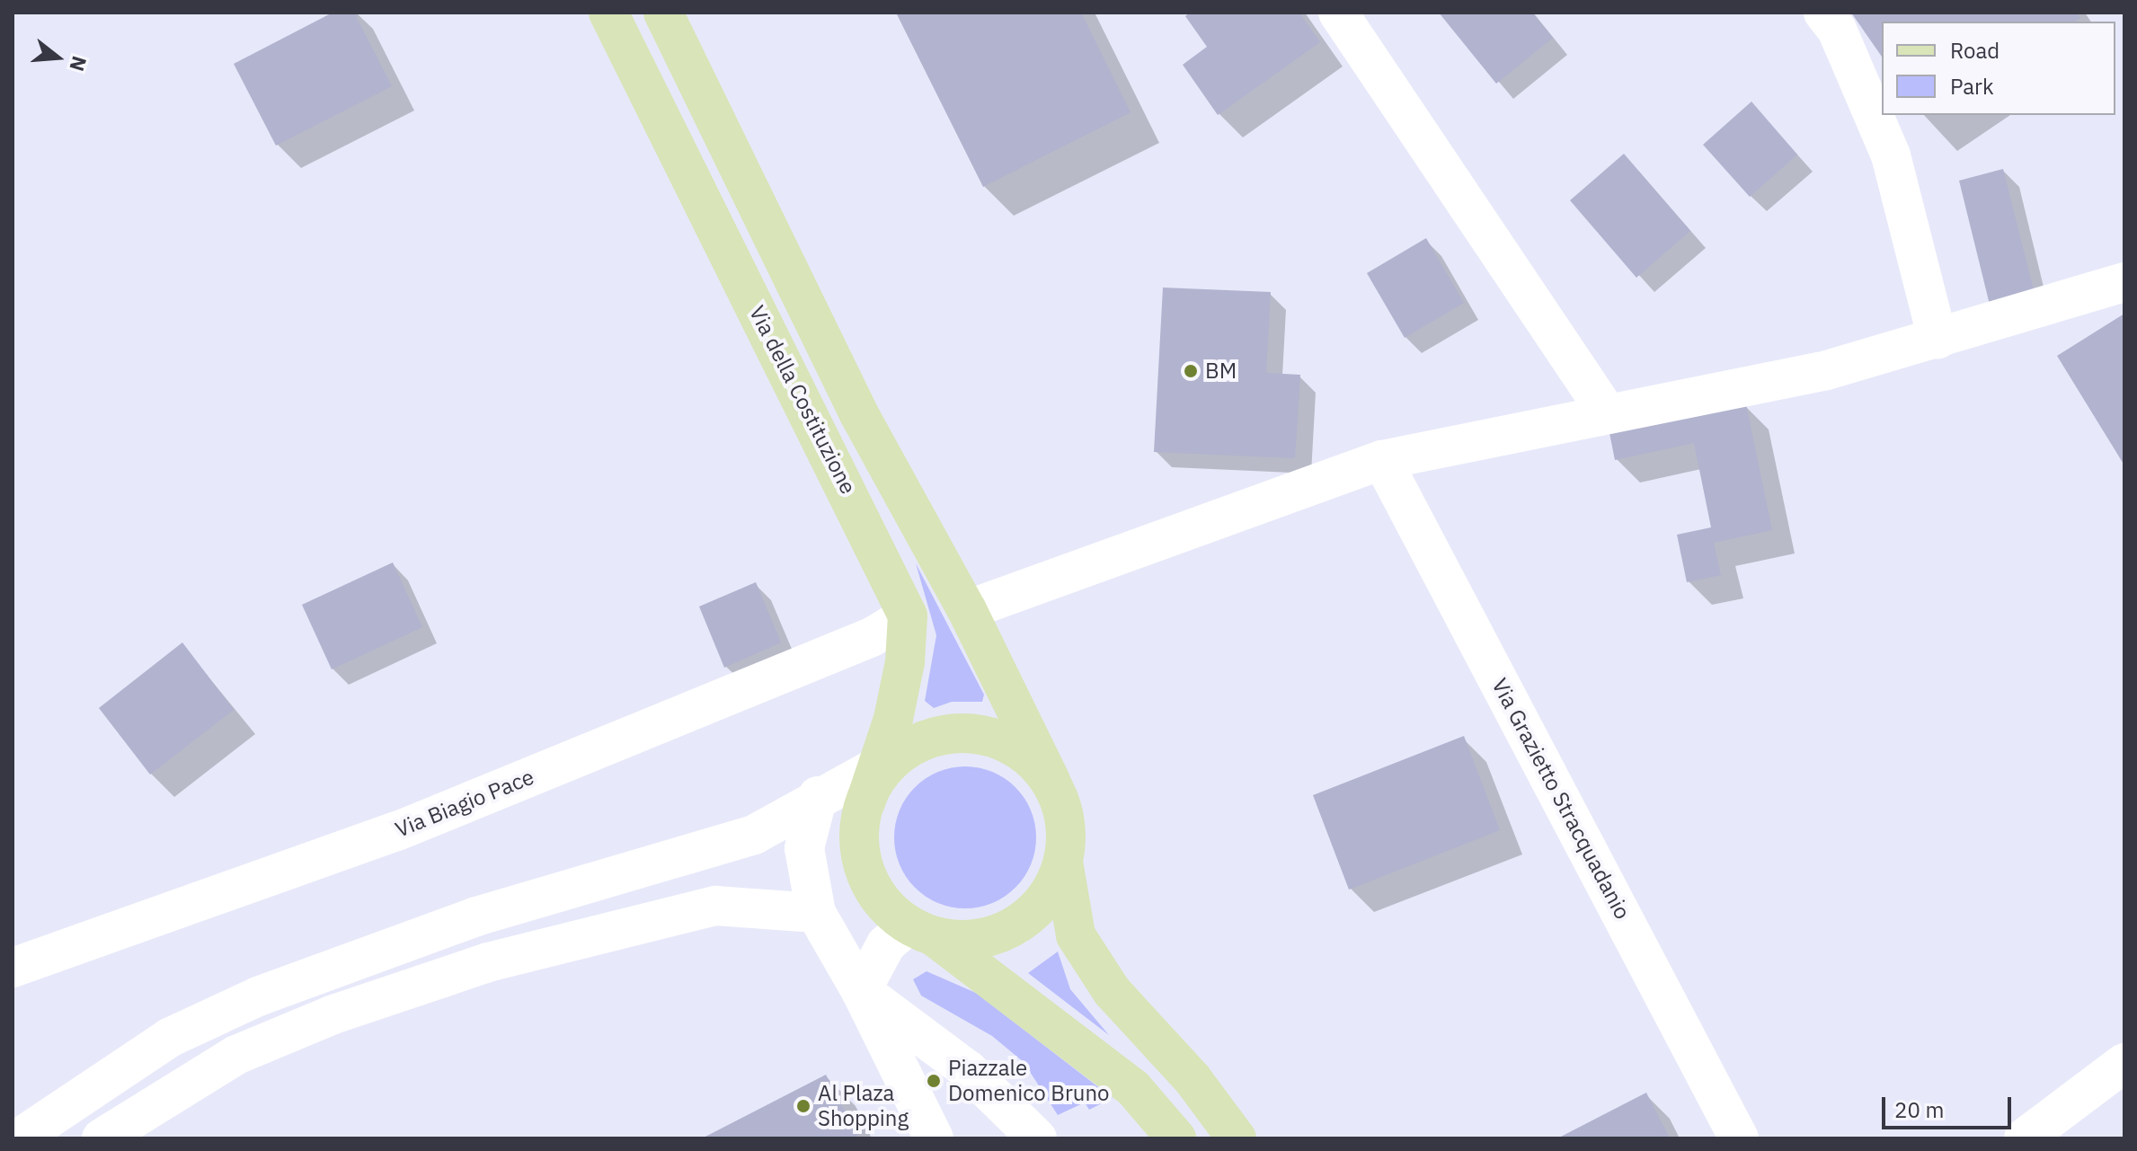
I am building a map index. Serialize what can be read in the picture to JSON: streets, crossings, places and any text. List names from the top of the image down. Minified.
{"streets":{"main road":["Via della Costituzione"],"street":["Via Grazietto Stracquadanio","Via Biagio Pace"]},"crossings":[["Via della Costituzione","Via Biagio Pace"]],"places":["BM","Piazzale Domenico Bruno","Al Plaza Shopping"],"legend":["Road","Park"],"scale_bar":"20 m","north":"right"}
